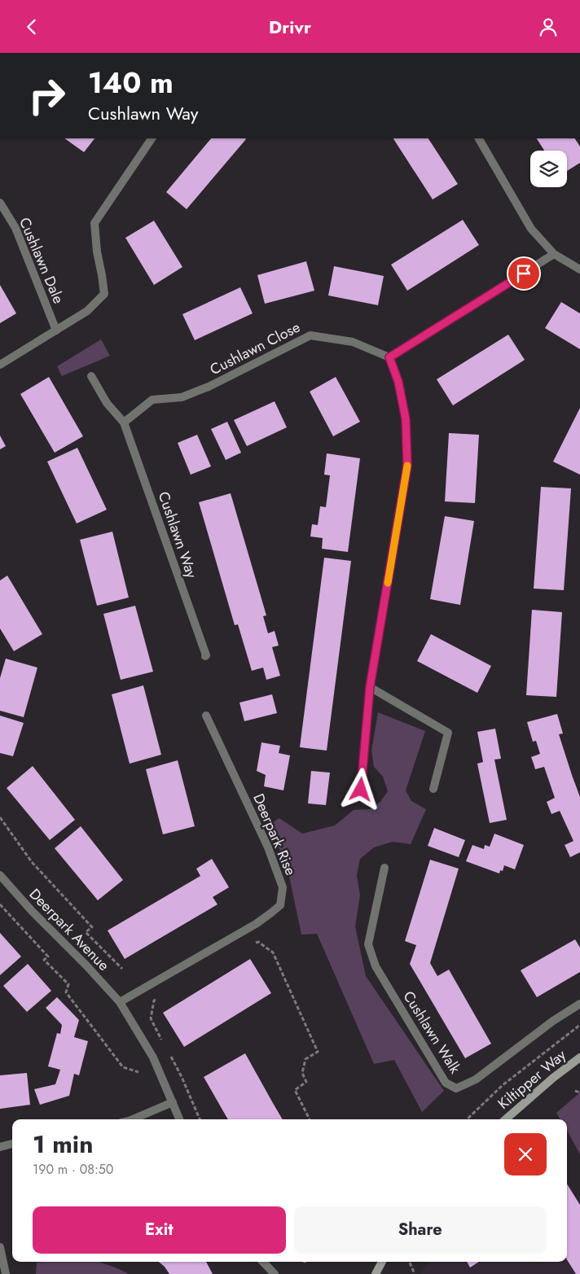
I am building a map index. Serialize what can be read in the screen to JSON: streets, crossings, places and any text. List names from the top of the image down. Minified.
{"streets":{"street":["Cushlawn Dale","Cushlawn Close","Cushlawn Way","Deerpark Rise","Deerpark Avenue","Cushlawn Walk","Kiltipper Way"]},"crossings":[["Cushlawn Close","Cushlawn Way"],["Deerpark Rise","Deerpark Avenue"]],"page":{"header":"Drivr","turn":["140 m","Cushlawn Way"],"heading":["1 min","190 m · 08:50"],"buttons":["Exit","Share"]}}
